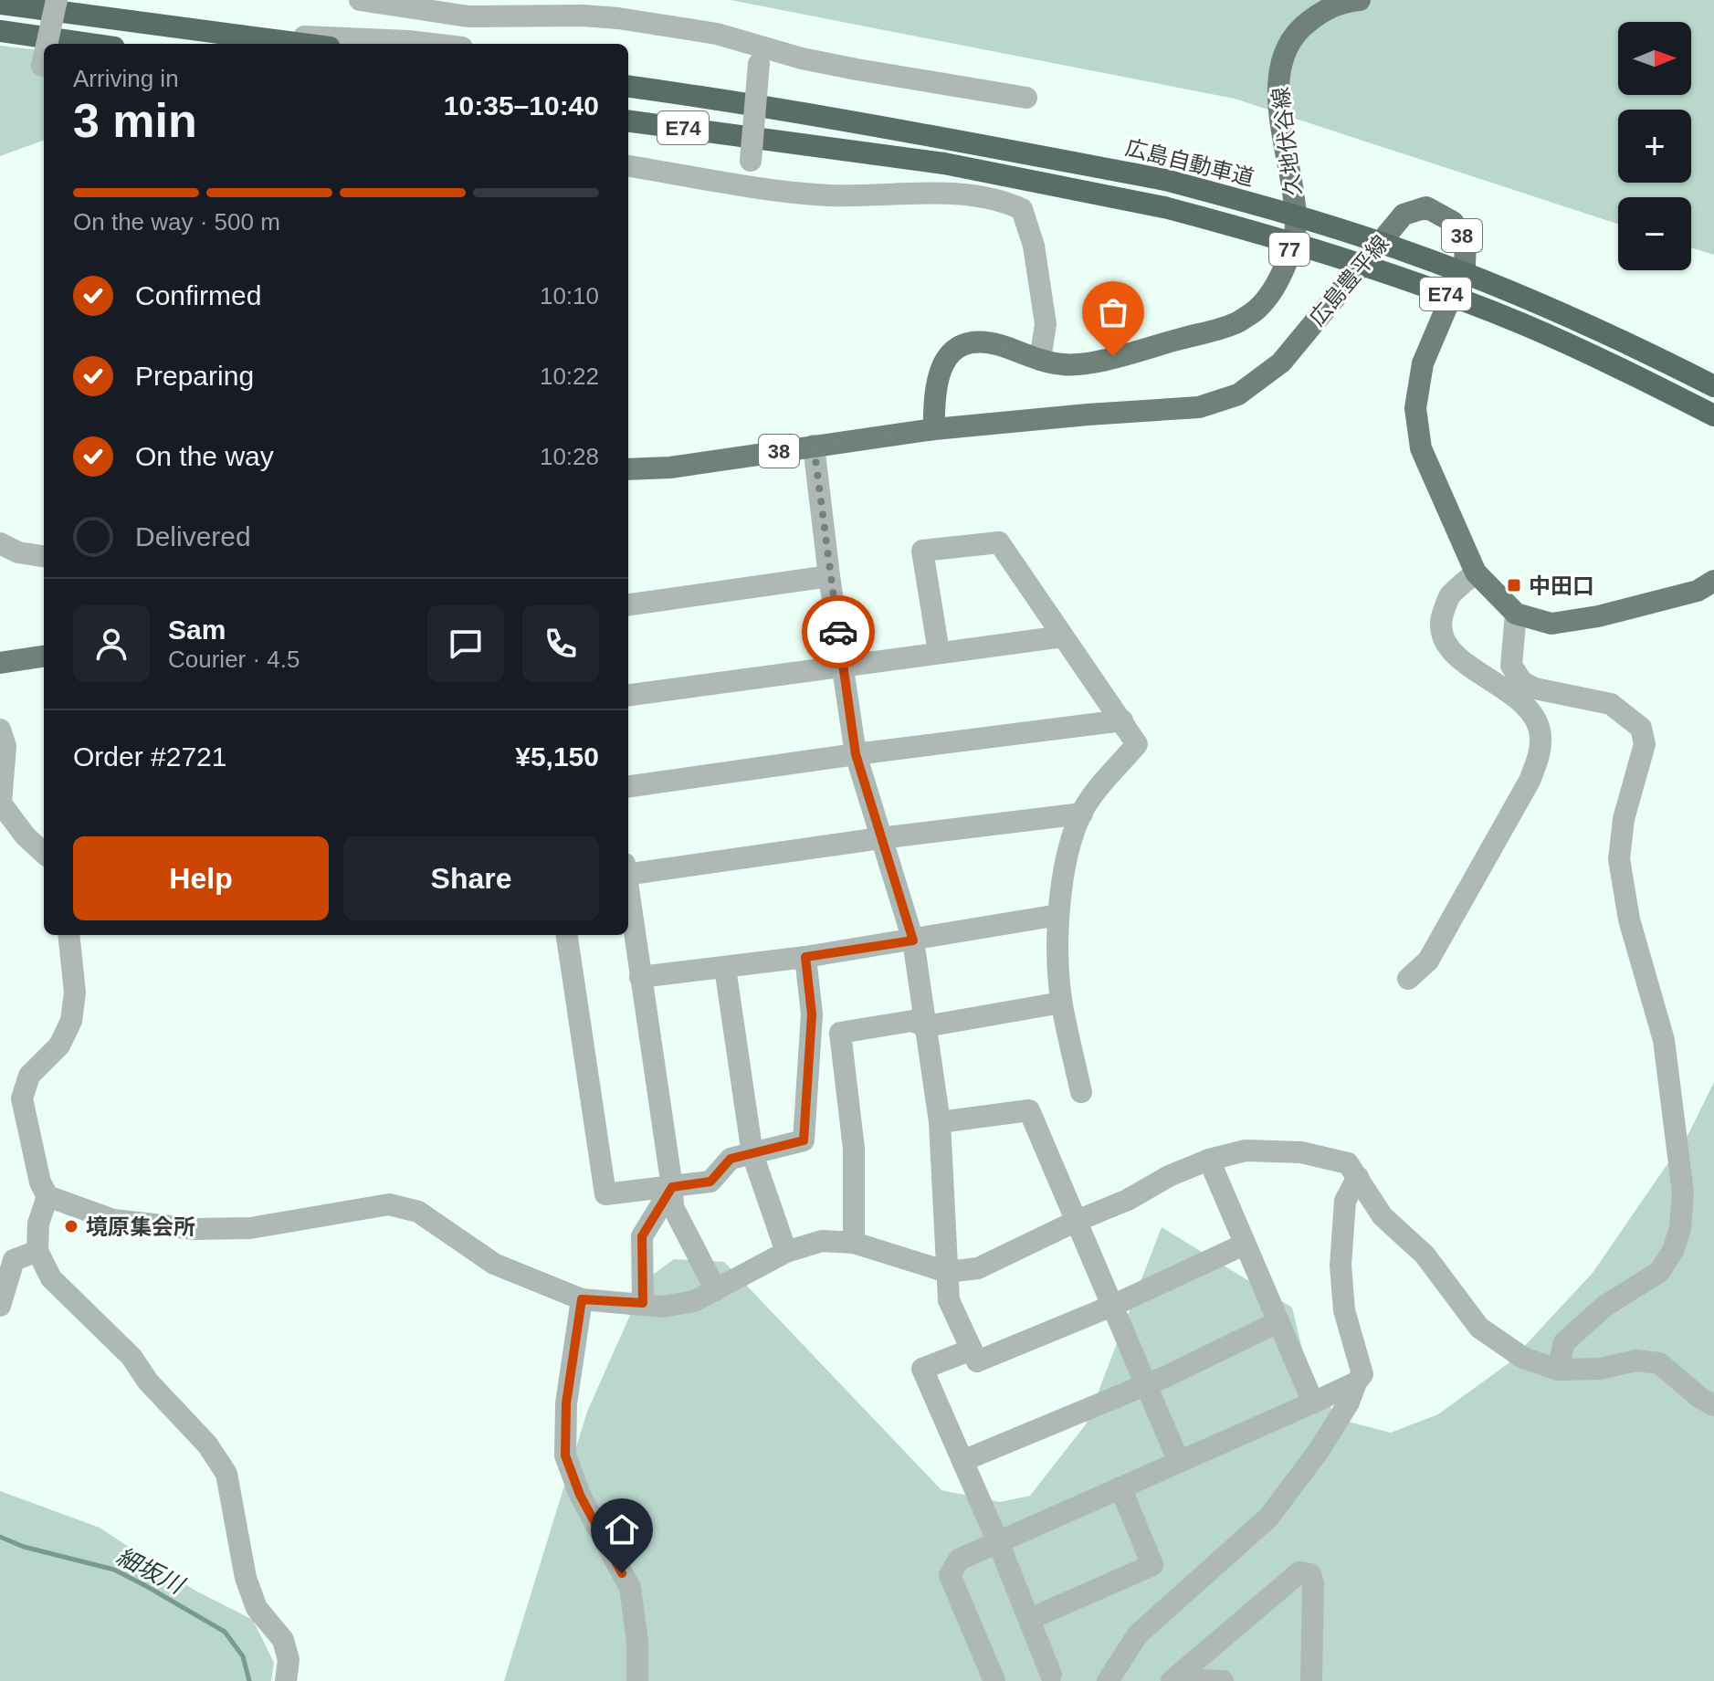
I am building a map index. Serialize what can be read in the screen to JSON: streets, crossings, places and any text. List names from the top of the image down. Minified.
{"streets":{"highway":["E74","広島自動車道"],"main road":["久地伏谷線","38","77","広島豊平線"]},"crossings":[["久地伏谷線","広島豊平線"]],"water":["細坂川"],"places":{"transit":["中田口"],"other":["境原集会所"]},"north":"right","page":{"map_buttons":["+","−"],"heading":["3 min","Arriving in","10:35–10:40"],"panel":["Sam","Courier · 4.5","Order #2721","¥5,150"],"bar":"On the way · 500 m","list":[["Confirmed","10:10"],["Preparing","10:22"],["On the way","10:28"],"Delivered"],"buttons":["Help","Share"]}}
